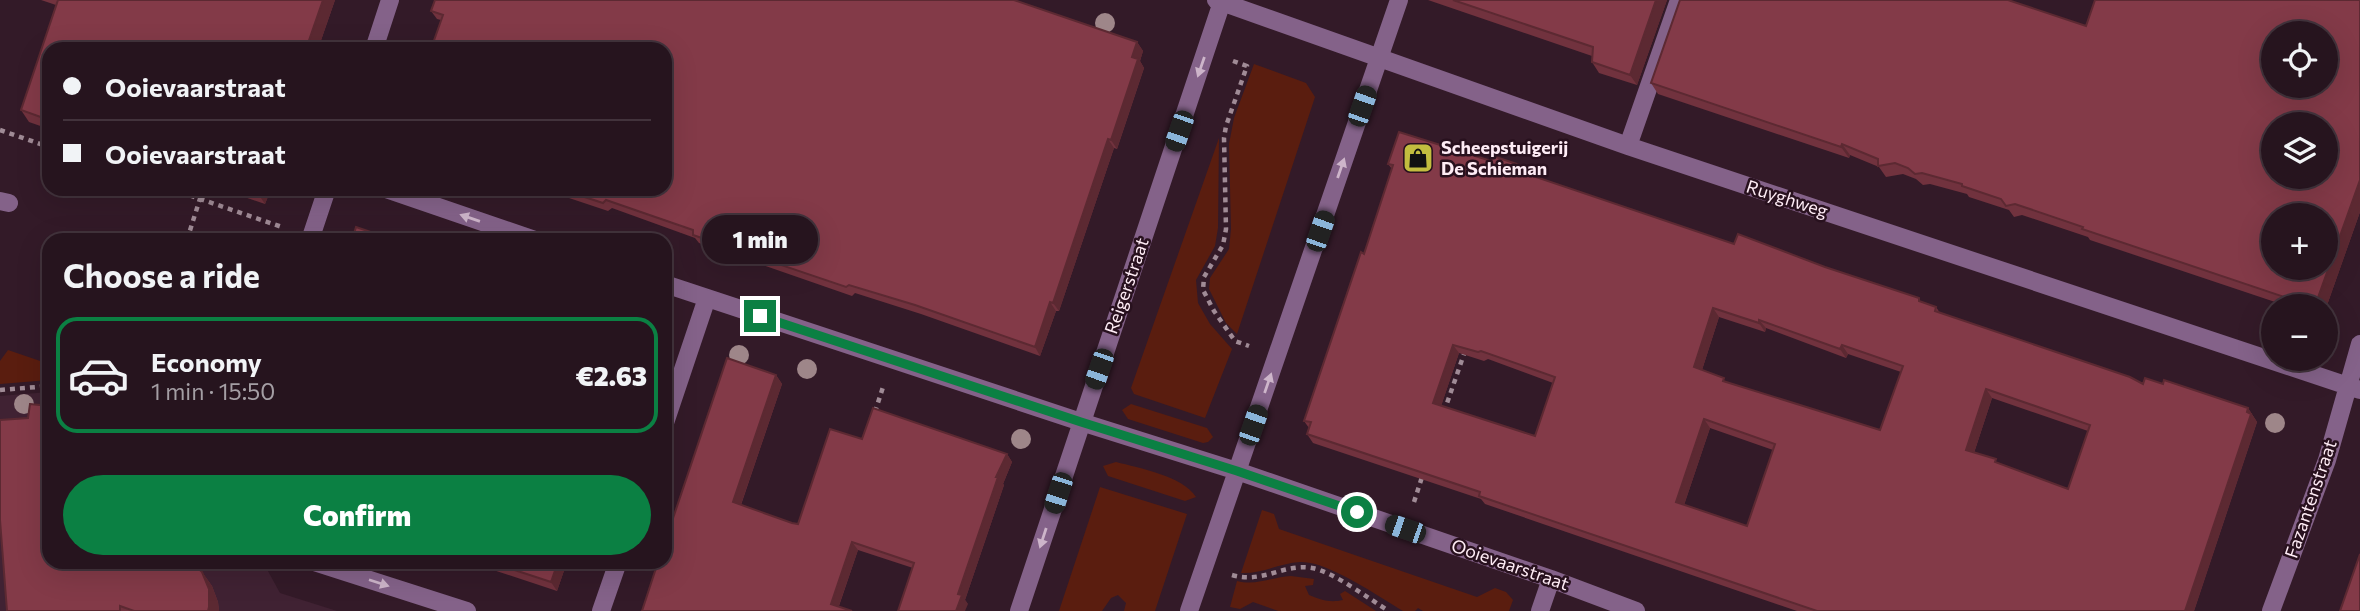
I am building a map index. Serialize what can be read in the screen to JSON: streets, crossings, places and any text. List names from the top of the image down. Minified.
{"streets":{"street":["Ruyghweg","Reigerstraat","Fazantenstraat","Ooievaarstraat"]},"crossings":[["Ruyghweg","Reigerstraat"],["Ruyghweg","Fazantenstraat"],["Reigerstraat","Ooievaarstraat"]],"one_way":["Reigerstraat"],"places":{"shop":["Scheepstuigerij De Schieman"]},"page":{"map_buttons":["+","−"],"banner":["Ooievaarstraat","Ooievaarstraat"],"bubble":"1 min","heading":"Choose a ride","list":[{"name":"Economy","note":"1 min · 15:50","value":"€2.63"}],"buttons":"Confirm"}}
